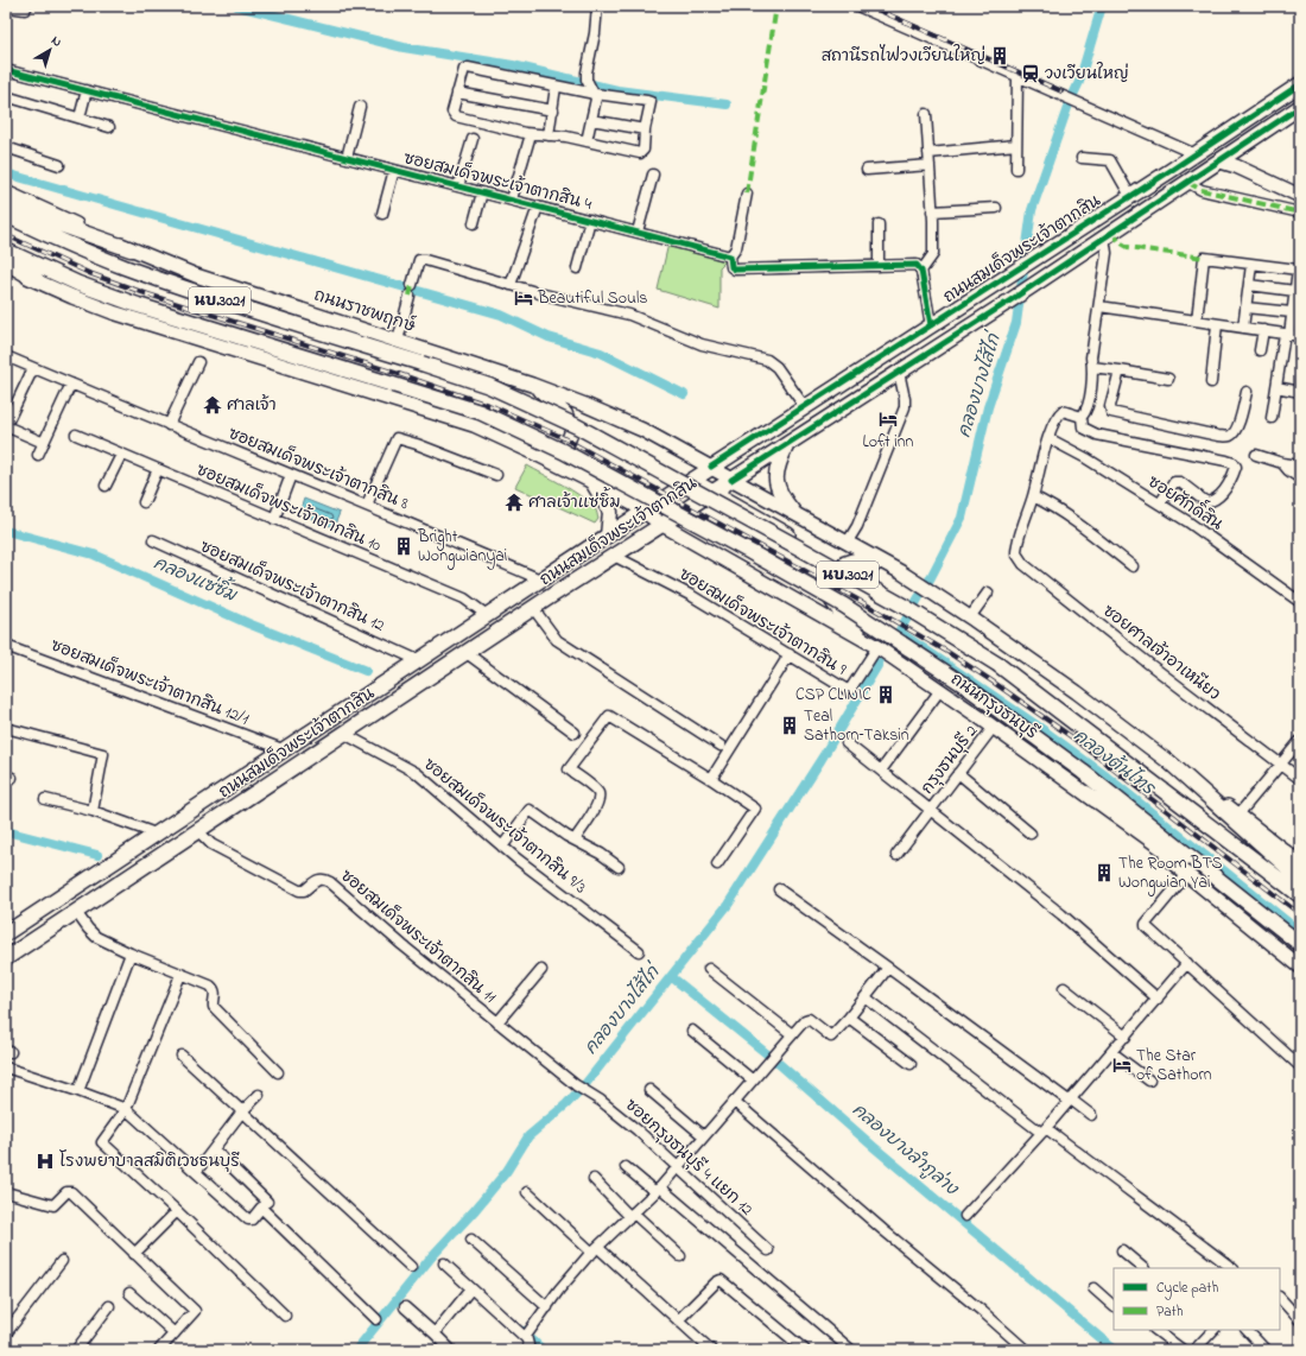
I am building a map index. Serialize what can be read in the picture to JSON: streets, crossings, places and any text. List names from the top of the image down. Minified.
{"streets":{"main road":["ถนนสมเด็จพระเจ้าตากสิน","นบ.3021","ถนนราชพฤกษ์","ถนนกรุงธนบุรี"],"street":["ซอยสมเด็จพระเจ้าตากสิน 4","ซอยสมเด็จพระเจ้าตากสิน 8","ซอยศักดิ์สิน","ซอยสมเด็จพระเจ้าตากสิน 10","ซอยสมเด็จพระเจ้าตากสิน 12","ซอยสมเด็จพระเจ้าตากสิน 9","ซอยศาลเจ้าอาเหนียว","ซอยสมเด็จพระเจ้าตากสิน 12/1","กรุงธนบุรี 2","ซอยสมเด็จพระเจ้าตากสิน 9/3","ซอยสมเด็จพระเจ้าตากสิน 11","ซอยกรุงธนบุรี 4 แยก 12"]},"crossings":[["ถนนสมเด็จพระเจ้าตากสิน","นบ.3021"],["ถนนสมเด็จพระเจ้าตากสิน","ถนนราชพฤกษ์"],["ถนนสมเด็จพระเจ้าตากสิน","ซอยสมเด็จพระเจ้าตากสิน 8"],["ถนนสมเด็จพระเจ้าตากสิน","ซอยสมเด็จพระเจ้าตากสิน 10"],["ถนนสมเด็จพระเจ้าตากสิน","ซอยสมเด็จพระเจ้าตากสิน 12"],["ถนนสมเด็จพระเจ้าตากสิน","ซอยสมเด็จพระเจ้าตากสิน 9"],["ถนนสมเด็จพระเจ้าตากสิน","ซอยสมเด็จพระเจ้าตากสิน 12/1"],["ถนนสมเด็จพระเจ้าตากสิน","ถนนกรุงธนบุรี"],["ถนนสมเด็จพระเจ้าตากสิน","ซอยสมเด็จพระเจ้าตากสิน 9/3"],["ถนนสมเด็จพระเจ้าตากสิน","ซอยสมเด็จพระเจ้าตากสิน 11"],["นบ.3021","ถนนราชพฤกษ์"],["นบ.3021","ถนนกรุงธนบุรี"],["ถนนราชพฤกษ์","ถนนกรุงธนบุรี"],["ซอยสมเด็จพระเจ้าตากสิน 9","ถนนกรุงธนบุรี"],["ถนนกรุงธนบุรี","กรุงธนบุรี 2"],["ซอยสมเด็จพระเจ้าตากสิน 11","ซอยกรุงธนบุรี 4 แยก 12"]],"water":["คลองบางไส้ไก่","คลองแซ่ซิ้ม","คลองต้นไทร","คลองบางลำภูล่าง"],"places":{"building":["สถานีรถไฟวงเวียนใหญ่","Bright Wongwianyai","CSP CLINIC","Teal Sathorn–Taksin","The Room BTS Wongwian Yai"],"station":["วงเวียนใหญ่"],"hotel":["Beautiful Souls","Loft inn","The Star of Sathorn"],"temple":["ศาลเจ้า","ศาลเจ้าแซ่ซิ้ม"],"hospital":["โรงพยาบาลสมิติเวชธนบุรี"]},"legend":["Cycle path","Path"],"north":"top right"}
